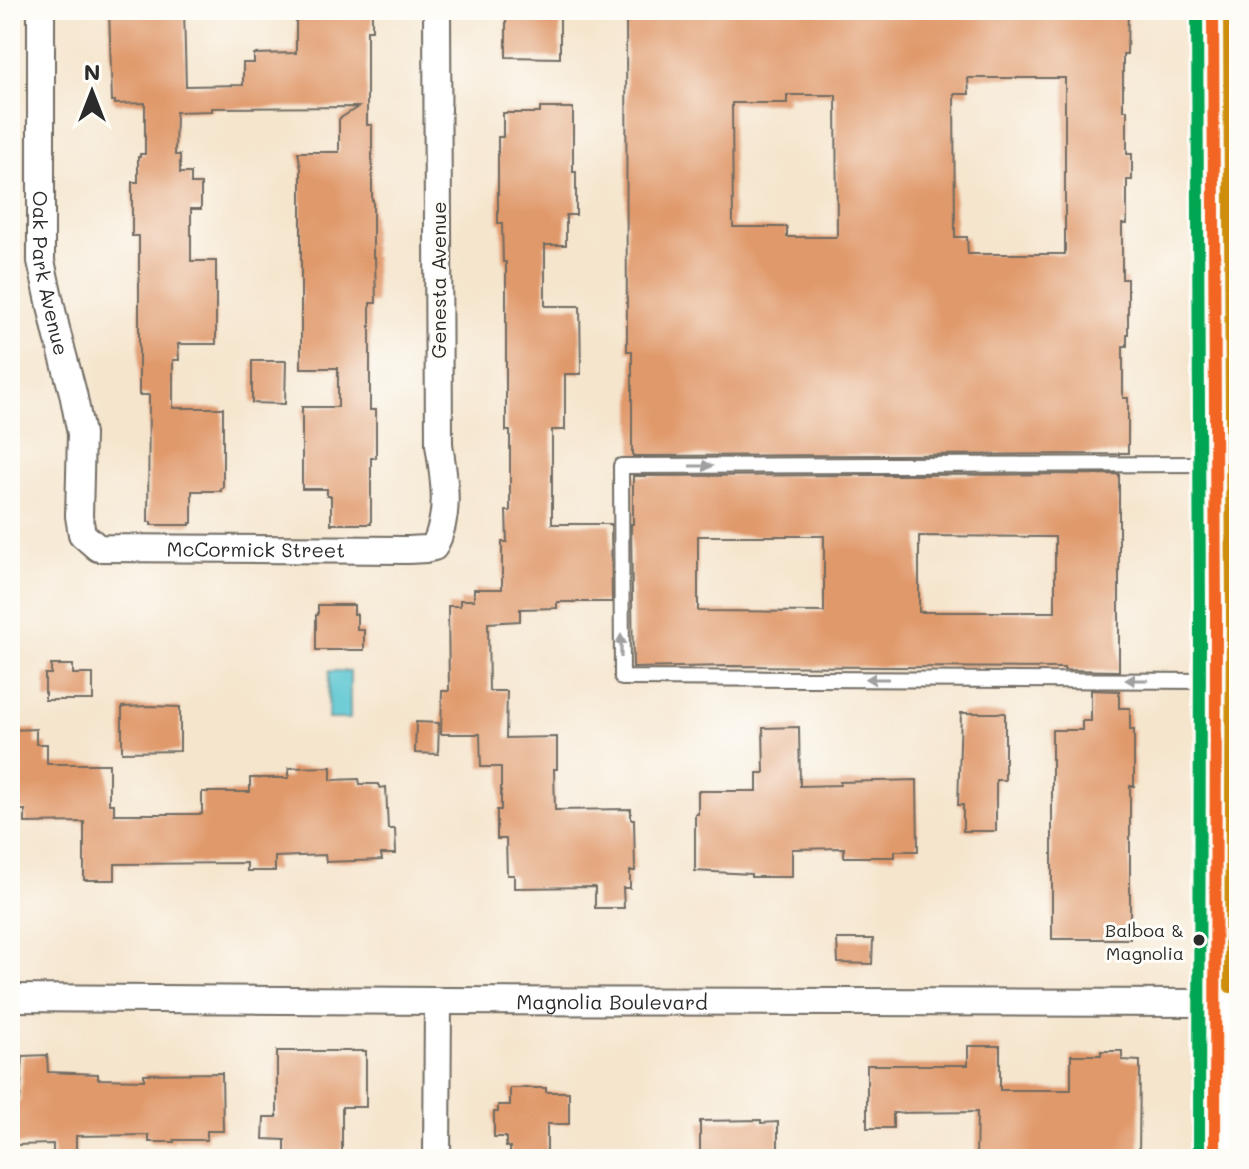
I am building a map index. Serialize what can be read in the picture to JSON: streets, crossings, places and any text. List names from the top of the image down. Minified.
{"streets":{"street":["Oak Park Avenue","Genesta Avenue","McCormick Street","Magnolia Boulevard"]},"crossings":[["Oak Park Avenue","McCormick Street"],["Genesta Avenue","McCormick Street"]],"places":["Balboa & Magnolia"],"north":"top"}
